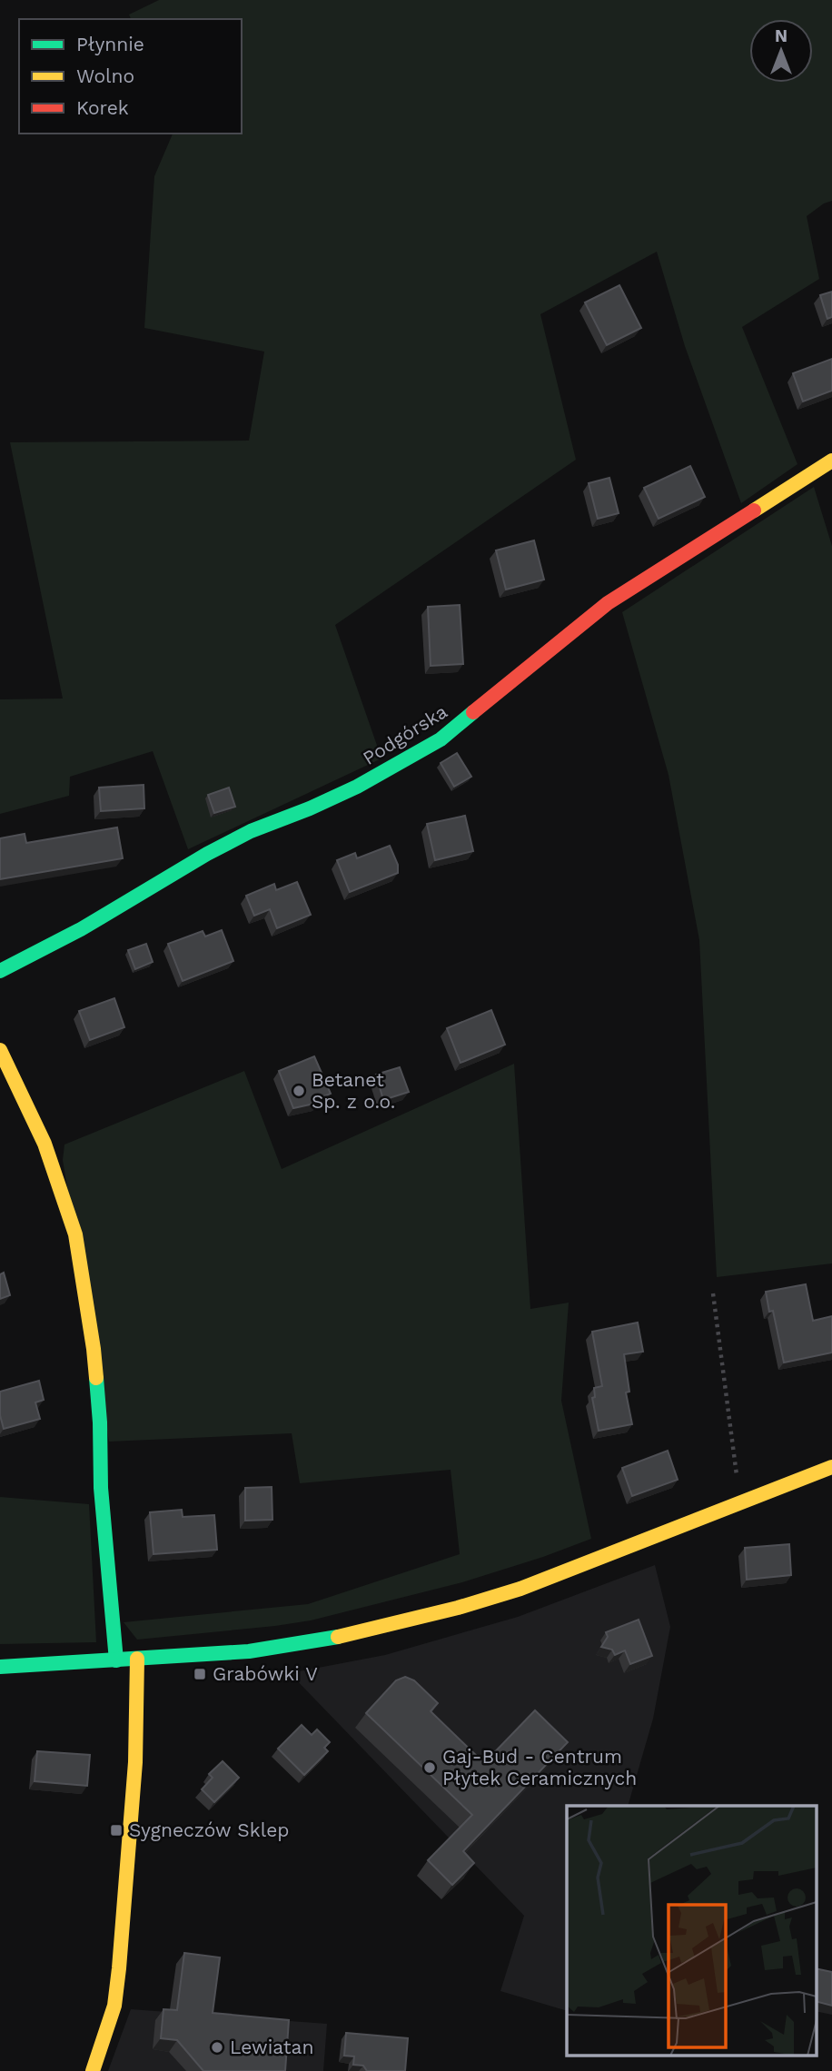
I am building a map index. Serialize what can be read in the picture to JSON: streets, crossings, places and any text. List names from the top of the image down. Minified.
{"streets":{"street":["Podgórska"]},"places":{"other":["Betanet Sp. z o.o.","Gaj-Bud - Centrum Płytek Ceramicznych","Lewiatan"],"transit":["Grabówki V","Sygneczów Sklep"]},"legend":["Płynnie","Wolno","Korek"],"north":"top"}
